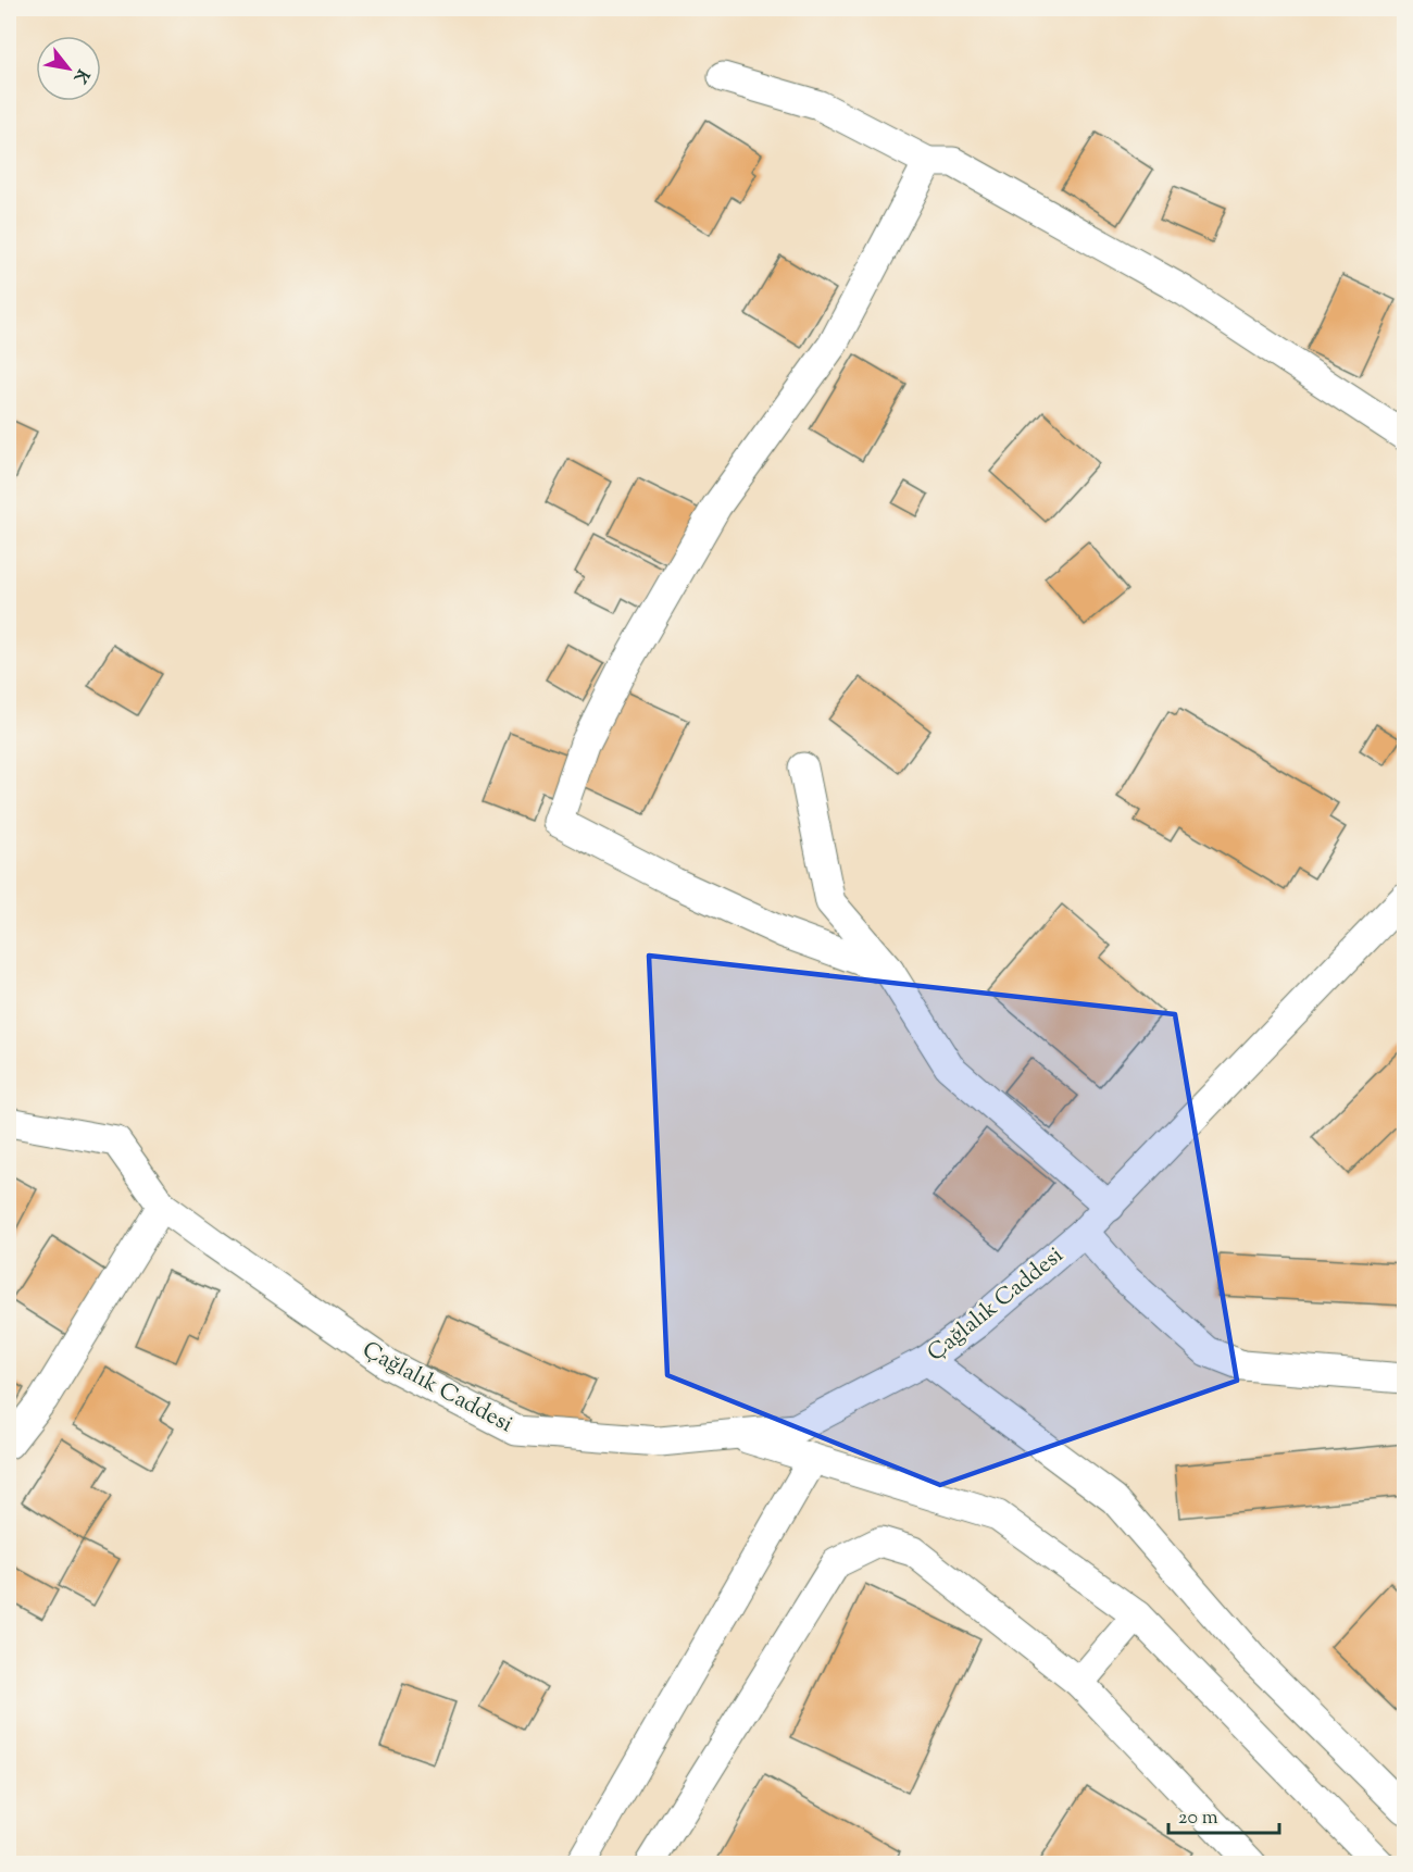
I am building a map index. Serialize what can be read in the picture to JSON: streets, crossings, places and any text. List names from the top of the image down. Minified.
{"streets":{"street":["Çağlalık Caddesi"]},"scale_bar":"20 m","north":"bottom right"}
